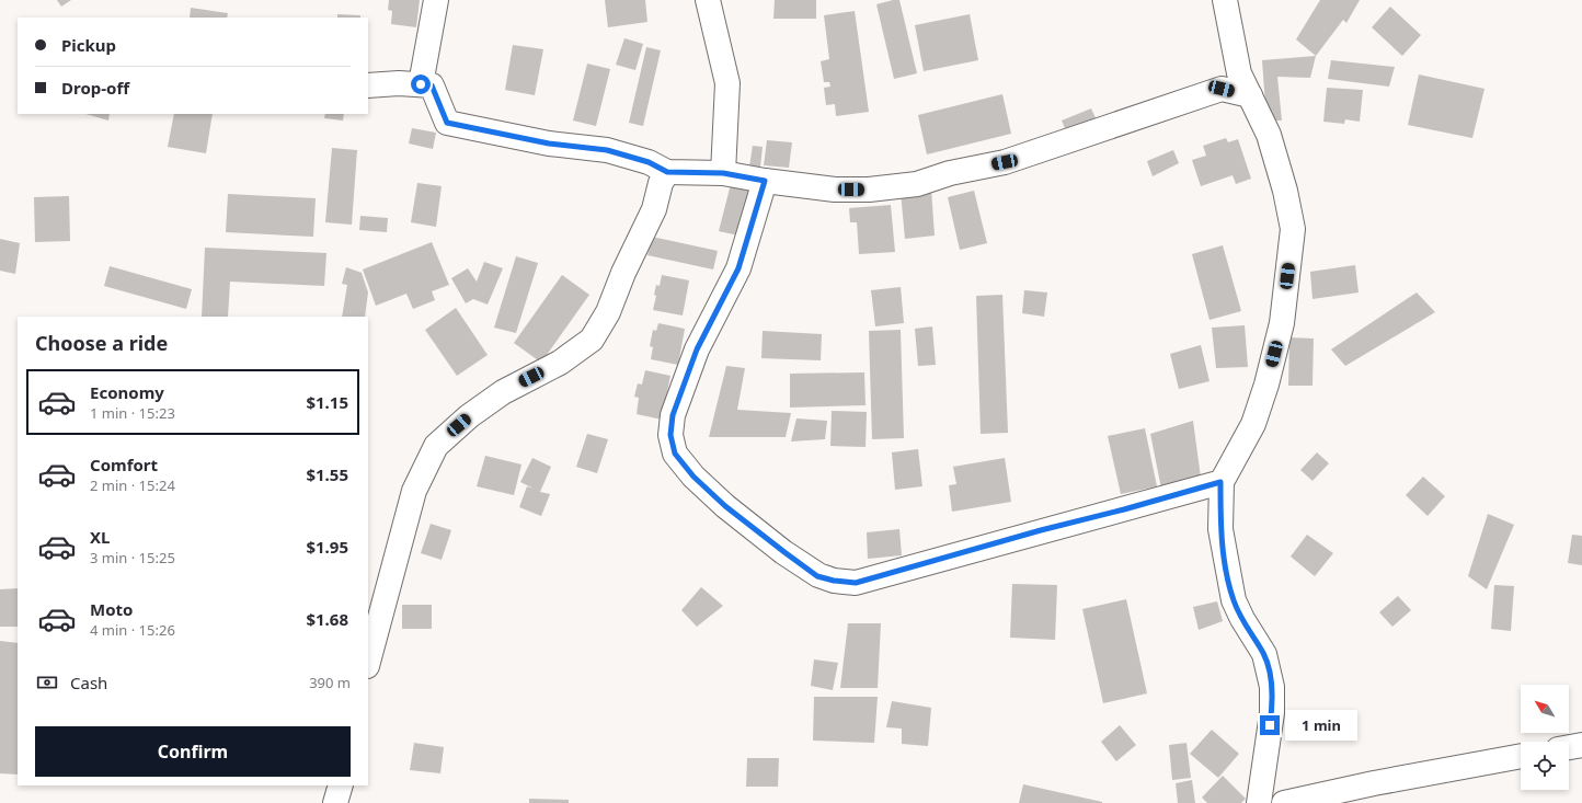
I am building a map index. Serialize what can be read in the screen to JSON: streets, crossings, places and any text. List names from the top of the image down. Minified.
{"north":"top left","page":{"banner":["Pickup","Drop-off"],"heading":"Choose a ride","list":[{"name":"Economy","note":"1 min · 15:23","value":"$1.15"},{"name":"Comfort","note":"2 min · 15:24","value":"$1.55"},{"name":"XL","note":"3 min · 15:25","value":"$1.95"},{"name":"Moto","note":"4 min · 15:26","value":"$1.68"}],"pay":["Cash","390 m"],"bubble":"1 min","buttons":"Confirm"}}
